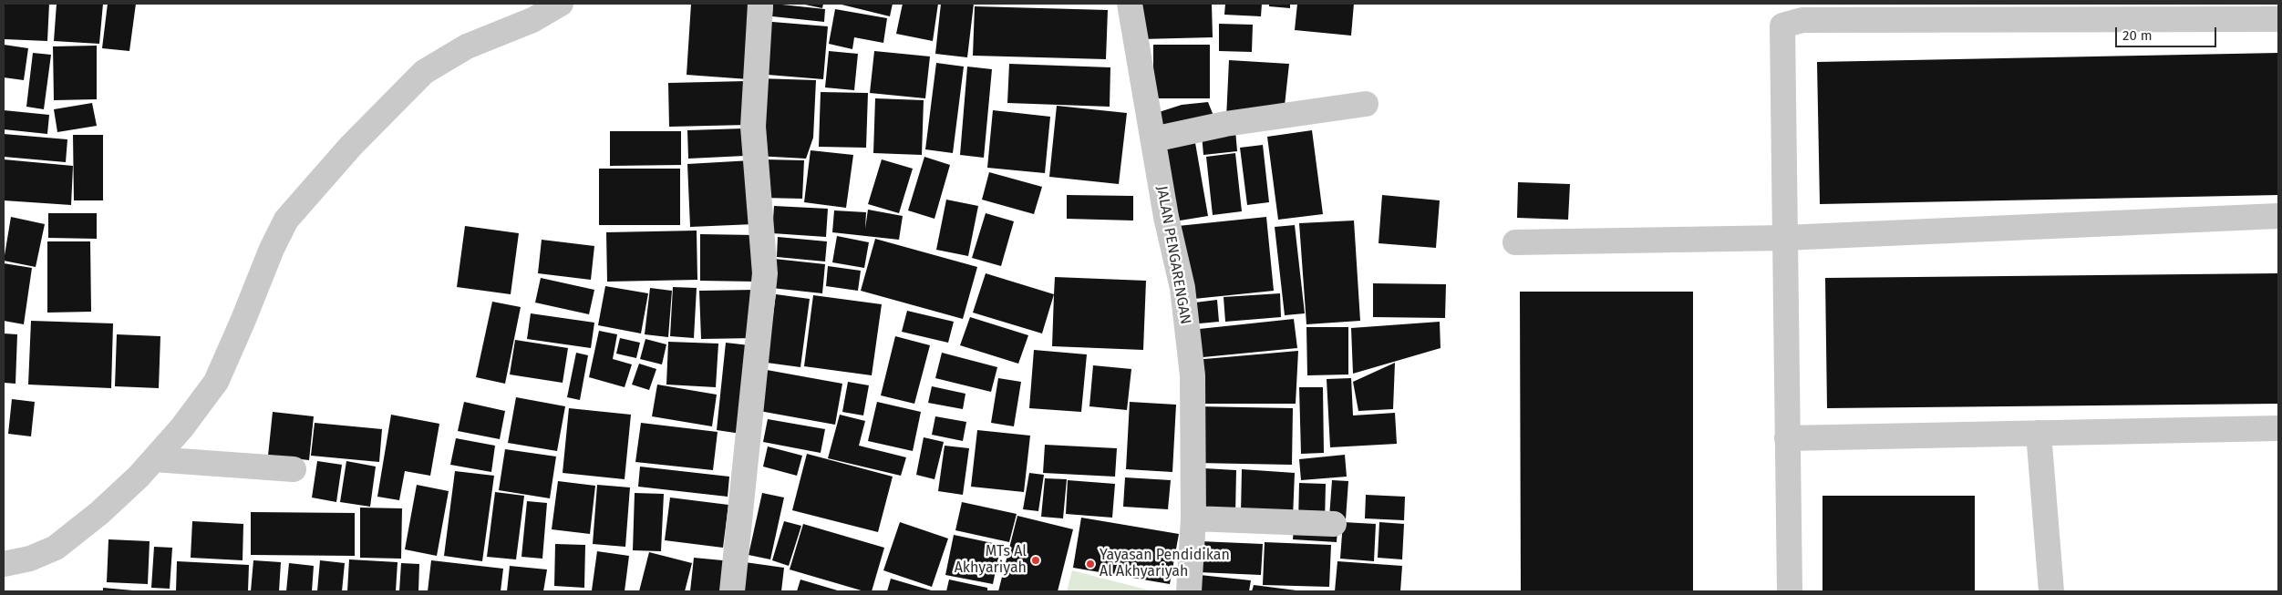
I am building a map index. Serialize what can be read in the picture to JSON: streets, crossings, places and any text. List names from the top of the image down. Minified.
{"streets":{"street":["JALAN PENGARENGAN"]},"places":["MTs Al Akhyariyah","Yayasan Pendidikan Al Akhyariyah"],"scale_bar":"20 m"}
